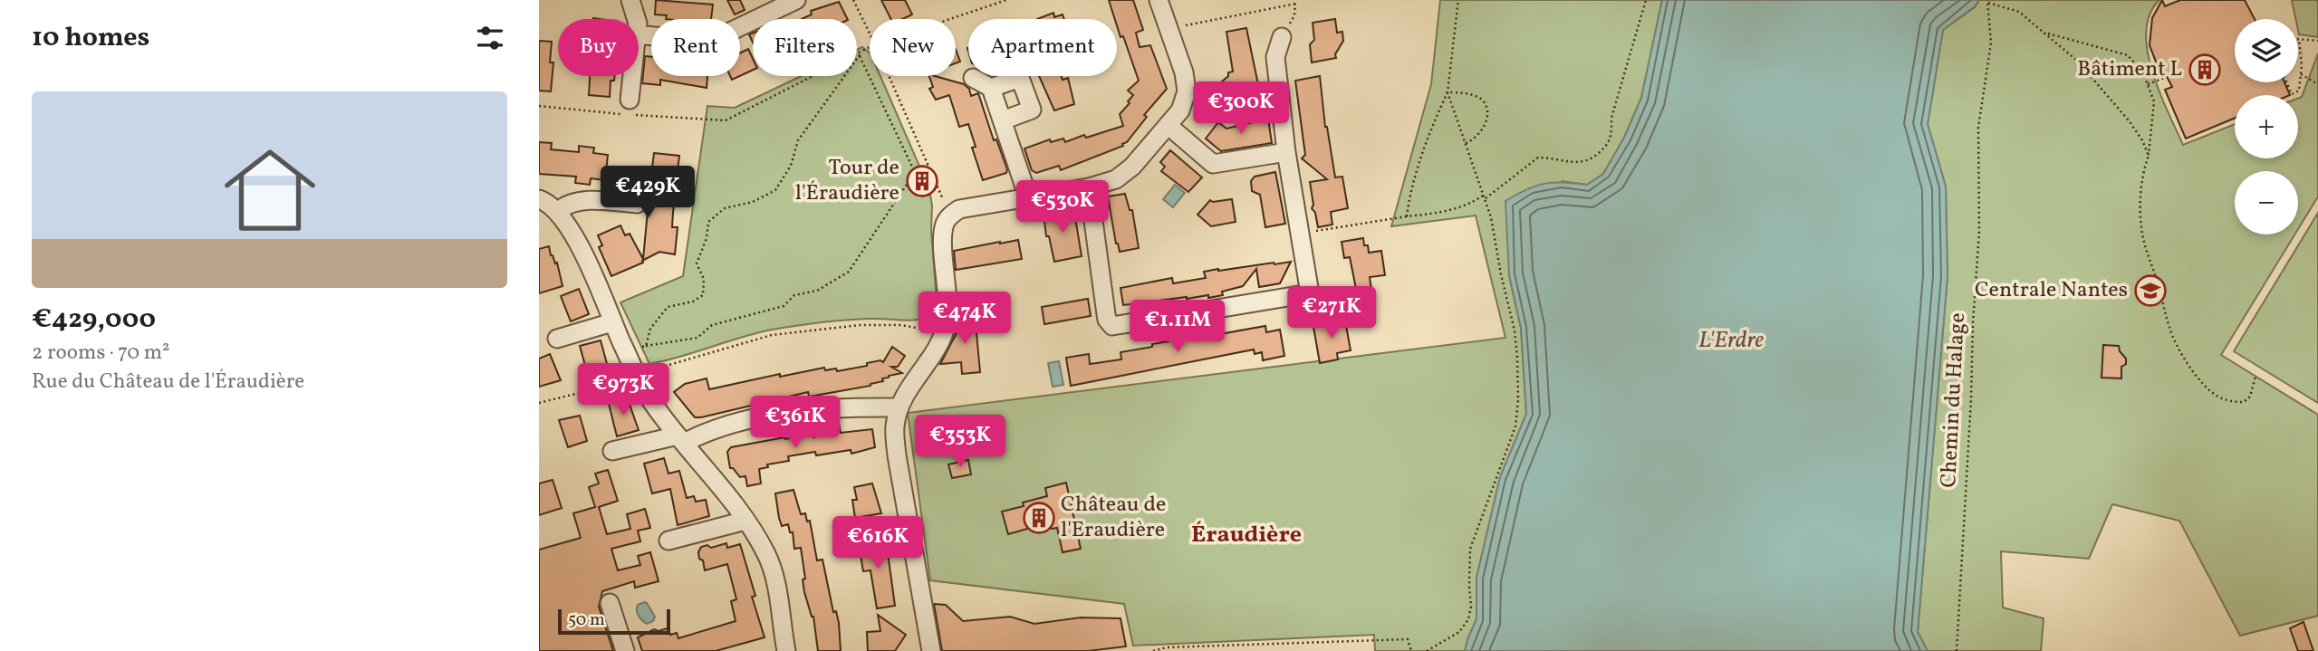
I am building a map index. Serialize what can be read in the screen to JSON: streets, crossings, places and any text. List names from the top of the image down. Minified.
{"streets":{"path":["Chemin du Halage"]},"districts":["Éraudière"],"water":["L'Erdre"],"places":{"building":["Bâtiment L","Tour de l'Éraudière","Château de l'Eraudière"],"school or university":["Centrale Nantes"]},"scale_bar":"50 m","page":{"heading":"10 homes","map_buttons":["+","−"],"chip":["Buy","Rent","Filters","New","Apartment"],"list":[{"name":"€429,000","note":"2 rooms · 70 m² · Rue du Château de l'Éraudière"}],"price":["€300K","€429K","€530K","€271K","€474K","€1.11M","€973K","€361K","€353K","€616K"],"scale":"50 m"}}
